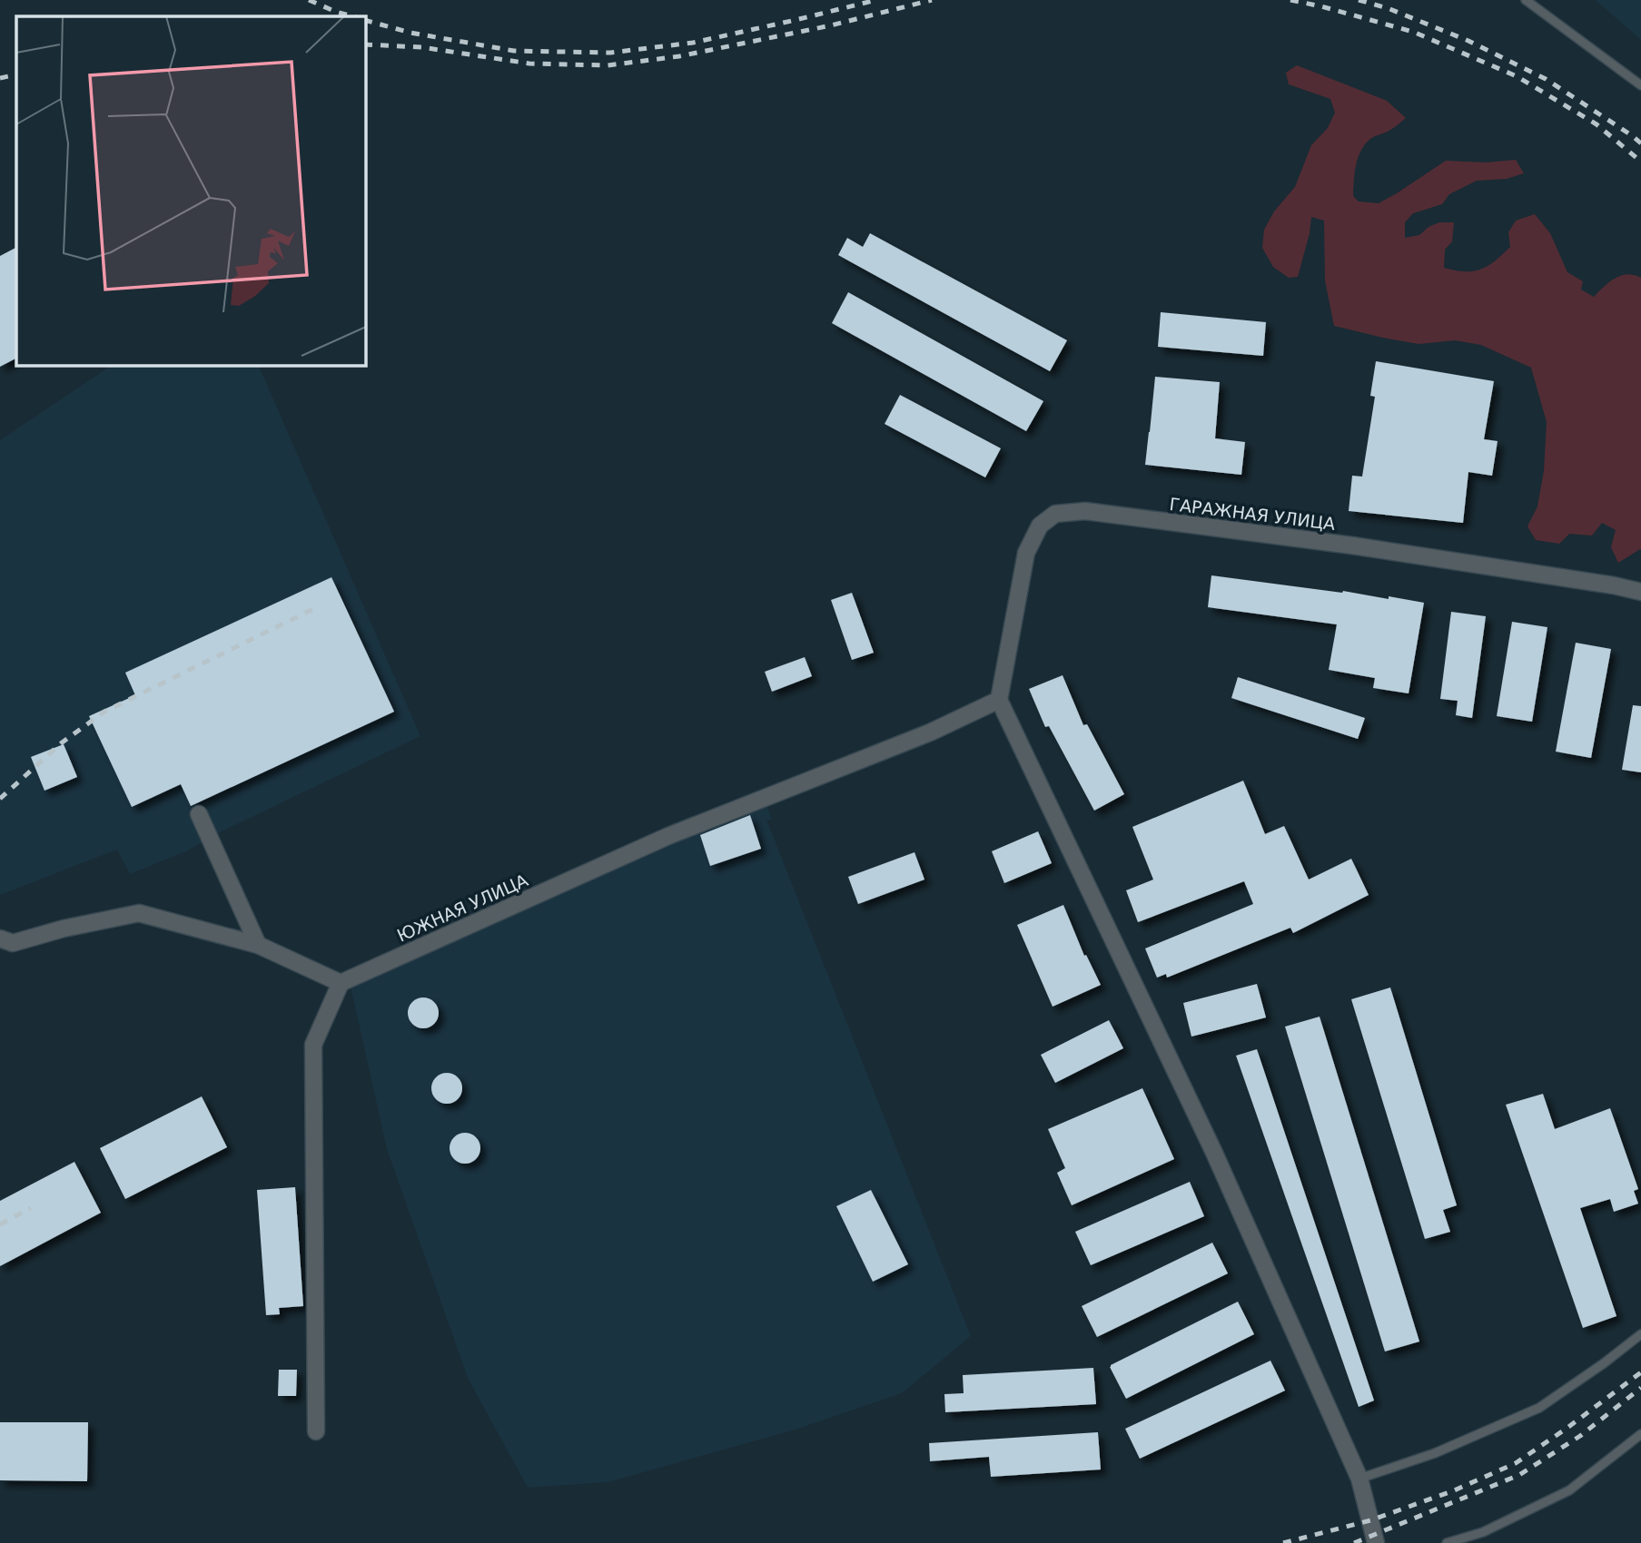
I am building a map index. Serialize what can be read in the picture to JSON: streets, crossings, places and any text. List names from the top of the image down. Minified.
{"streets":{"street":["ГАРАЖНАЯ УЛИЦА","ЮЖНАЯ УЛИЦА"]},"crossings":[["ГАРАЖНАЯ УЛИЦА","ЮЖНАЯ УЛИЦА"]]}
